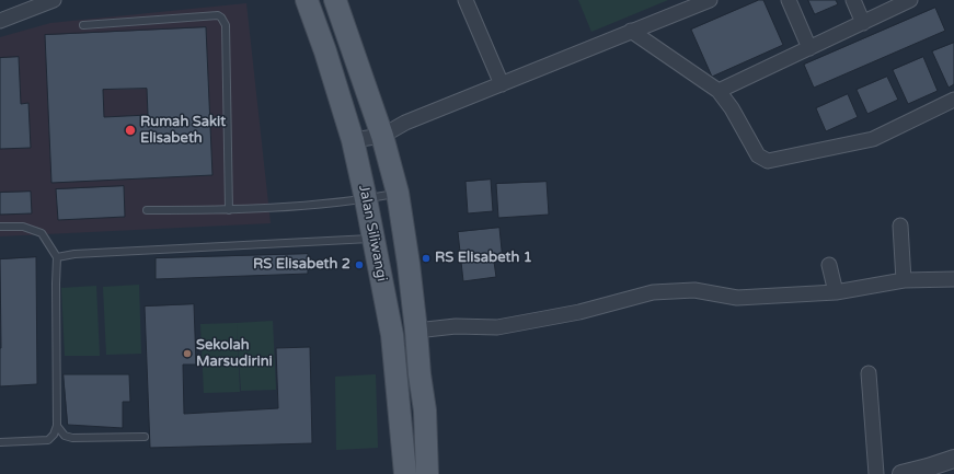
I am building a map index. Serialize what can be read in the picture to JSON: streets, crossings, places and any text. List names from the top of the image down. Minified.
{"streets":{"main road":["Jalan Siliwangi"]},"places":["Rumah Sakit Elisabeth","RS Elisabeth 1","RS Elisabeth 2","Sekolah Marsudirini"]}
